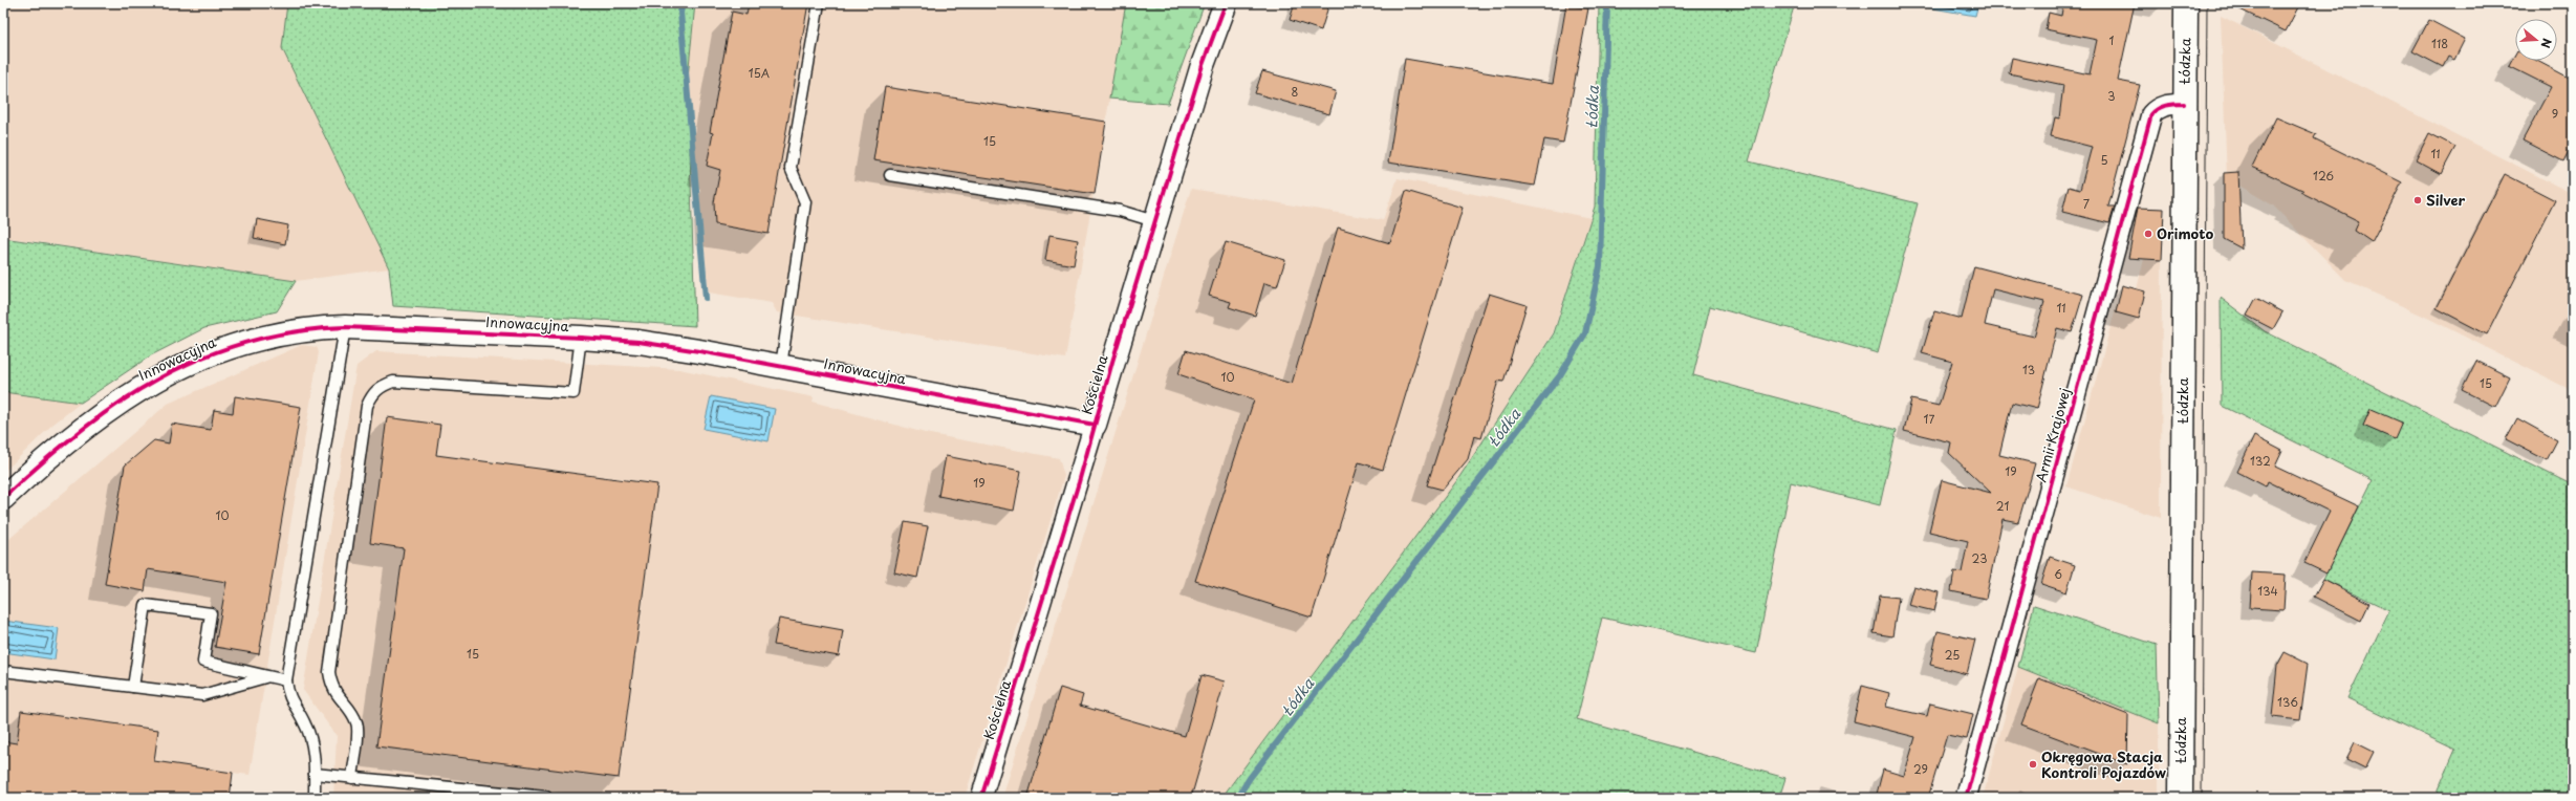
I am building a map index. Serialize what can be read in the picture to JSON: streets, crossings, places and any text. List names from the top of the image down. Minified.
{"streets":{"street":["Łódzka","Innowacyjna","Kościelna","Armii Krajowej"]},"crossings":[["Łódzka","Armii Krajowej"],["Innowacyjna","Kościelna"]],"water":["Łódka"],"places":["Silver","Orimoto","Okręgowa Stacja Kontroli Pojazdów"],"house_numbers":["1","118","15A","8","3","9","15","11","5","126","7","11","13","10","15","17","132","19","19","21","10","23","6","134","15","25","136","29"],"north":"right"}
